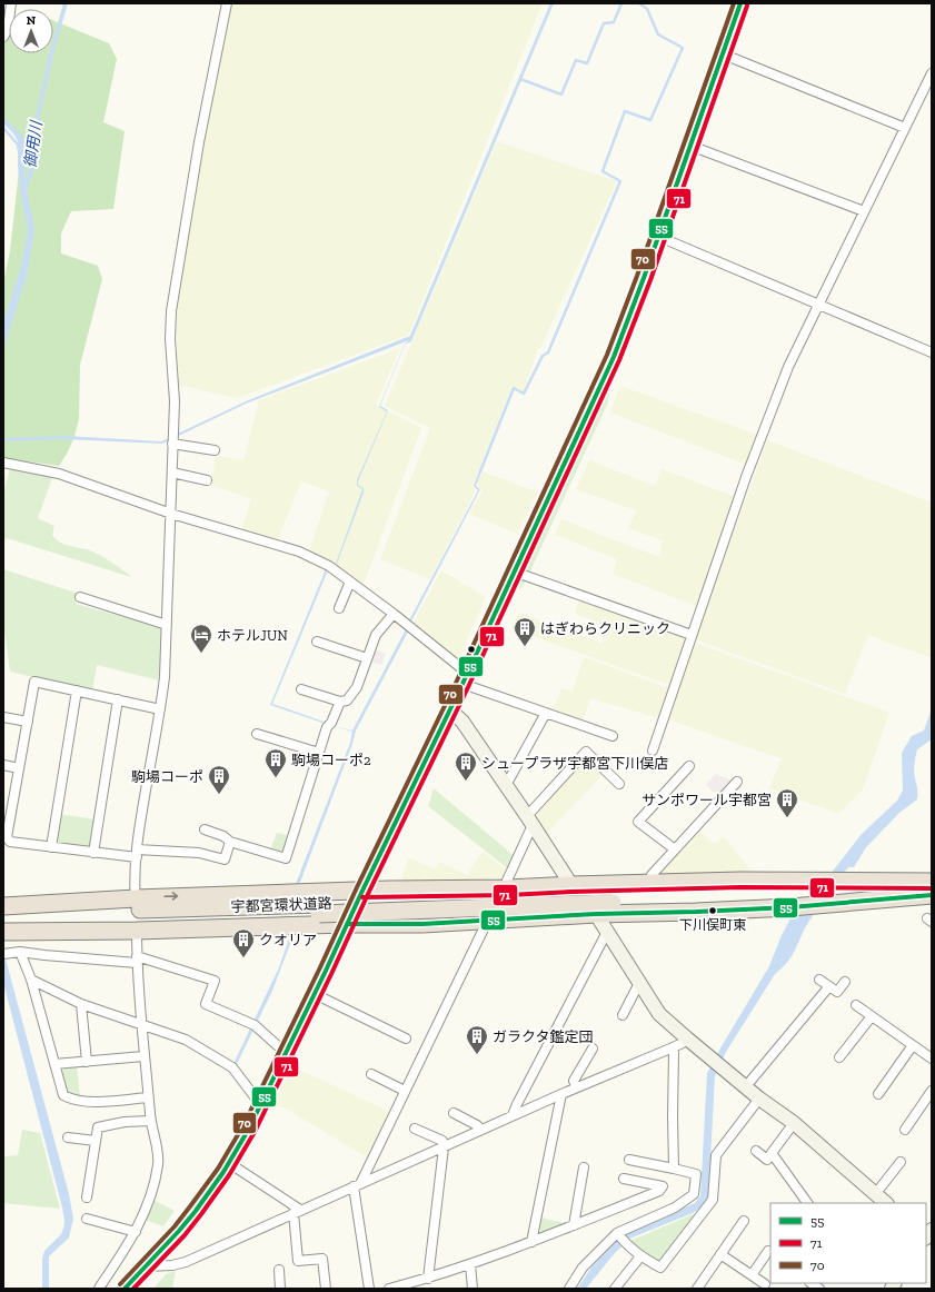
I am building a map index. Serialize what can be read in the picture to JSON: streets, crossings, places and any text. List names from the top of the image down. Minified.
{"streets":{"highway":["宇都宮環状道路"]},"water":["御用川"],"places":{"building":["はぎわらクリニック","駒場コーポ2","シュープラザ宇都宮下川俣店","駒場コーポ","サンポワール宇都宮","クオリア","ガラクタ鑑定団"],"hotel":["ホテルJUN"],"other":["下川俣町東"]},"lines":["transit line 55","transit line 70","transit line 71"],"legend":["55","71","70"],"north":"top"}
